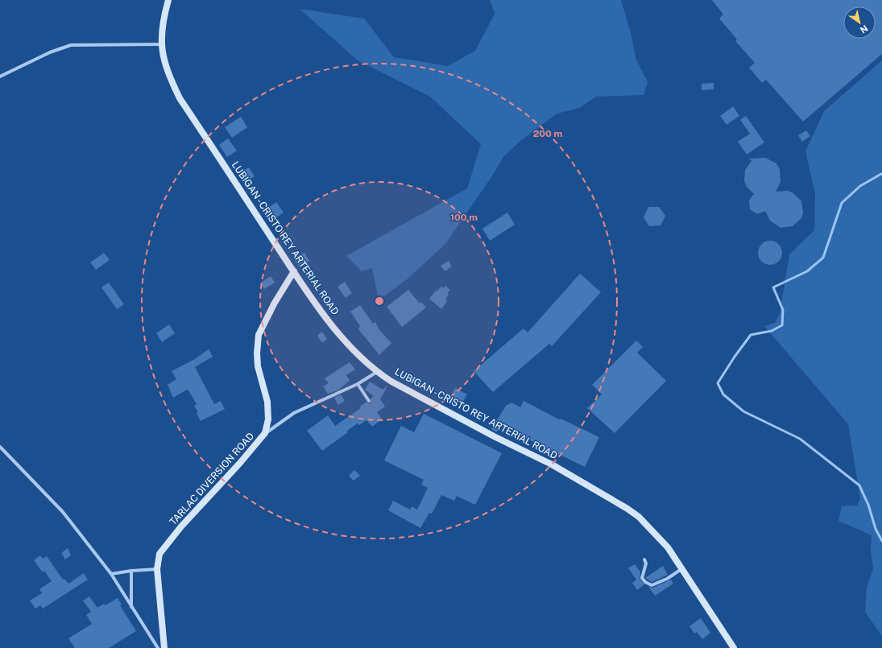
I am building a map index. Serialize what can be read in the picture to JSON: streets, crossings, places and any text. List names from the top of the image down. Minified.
{"streets":{"main road":["LUBIGAN - CRISTO REY ARTERIAL ROAD","TARLAC DIVERSION ROAD"]},"crossings":[["LUBIGAN - CRISTO REY ARTERIAL ROAD","TARLAC DIVERSION ROAD"]],"north":"bottom right","rings":["200 m","100 m"]}
